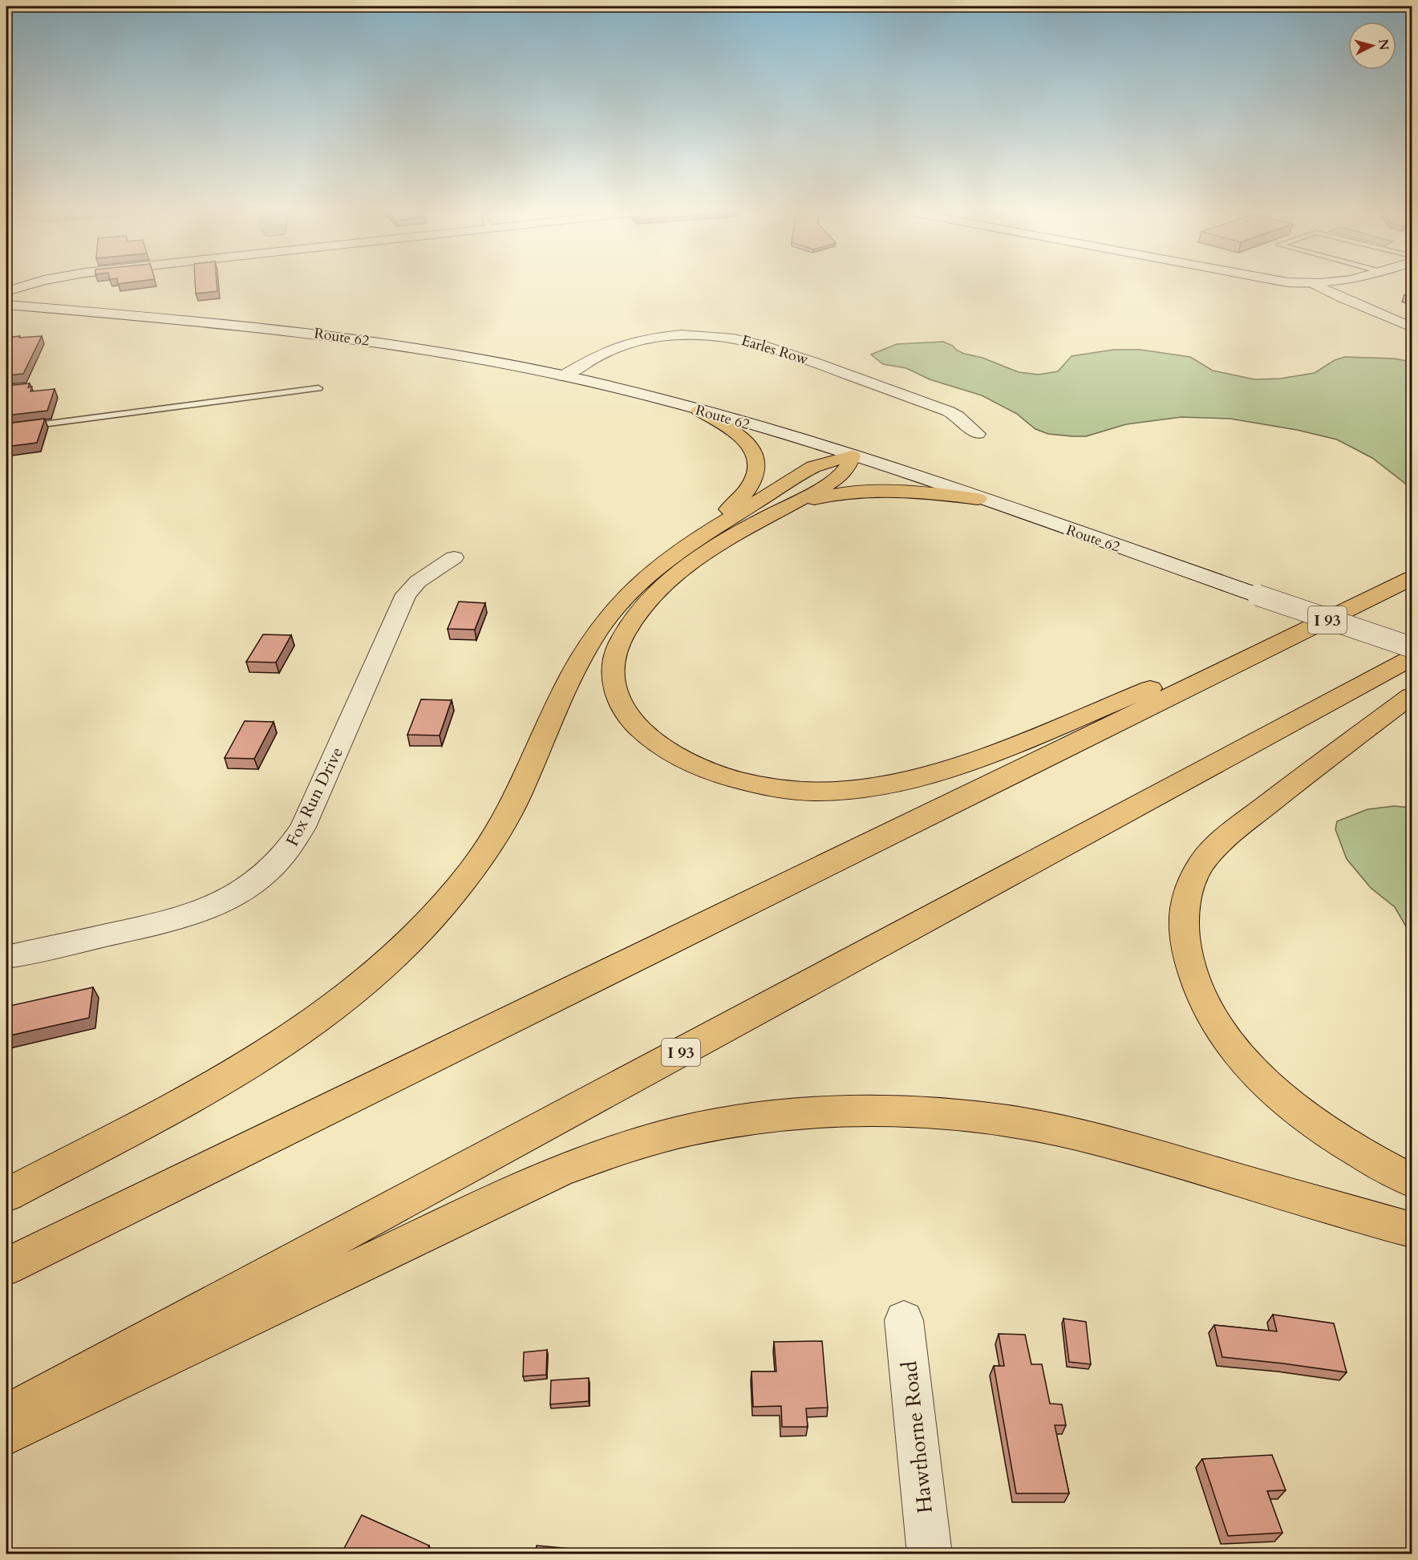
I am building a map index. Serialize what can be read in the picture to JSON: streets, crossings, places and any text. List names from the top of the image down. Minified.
{"streets":{"highway":["I 93"],"street":["Route 62","Earles Row","Fox Run Drive","Hawthorne Road"]},"crossings":[["Route 62","Earles Row"]],"north":"right"}
